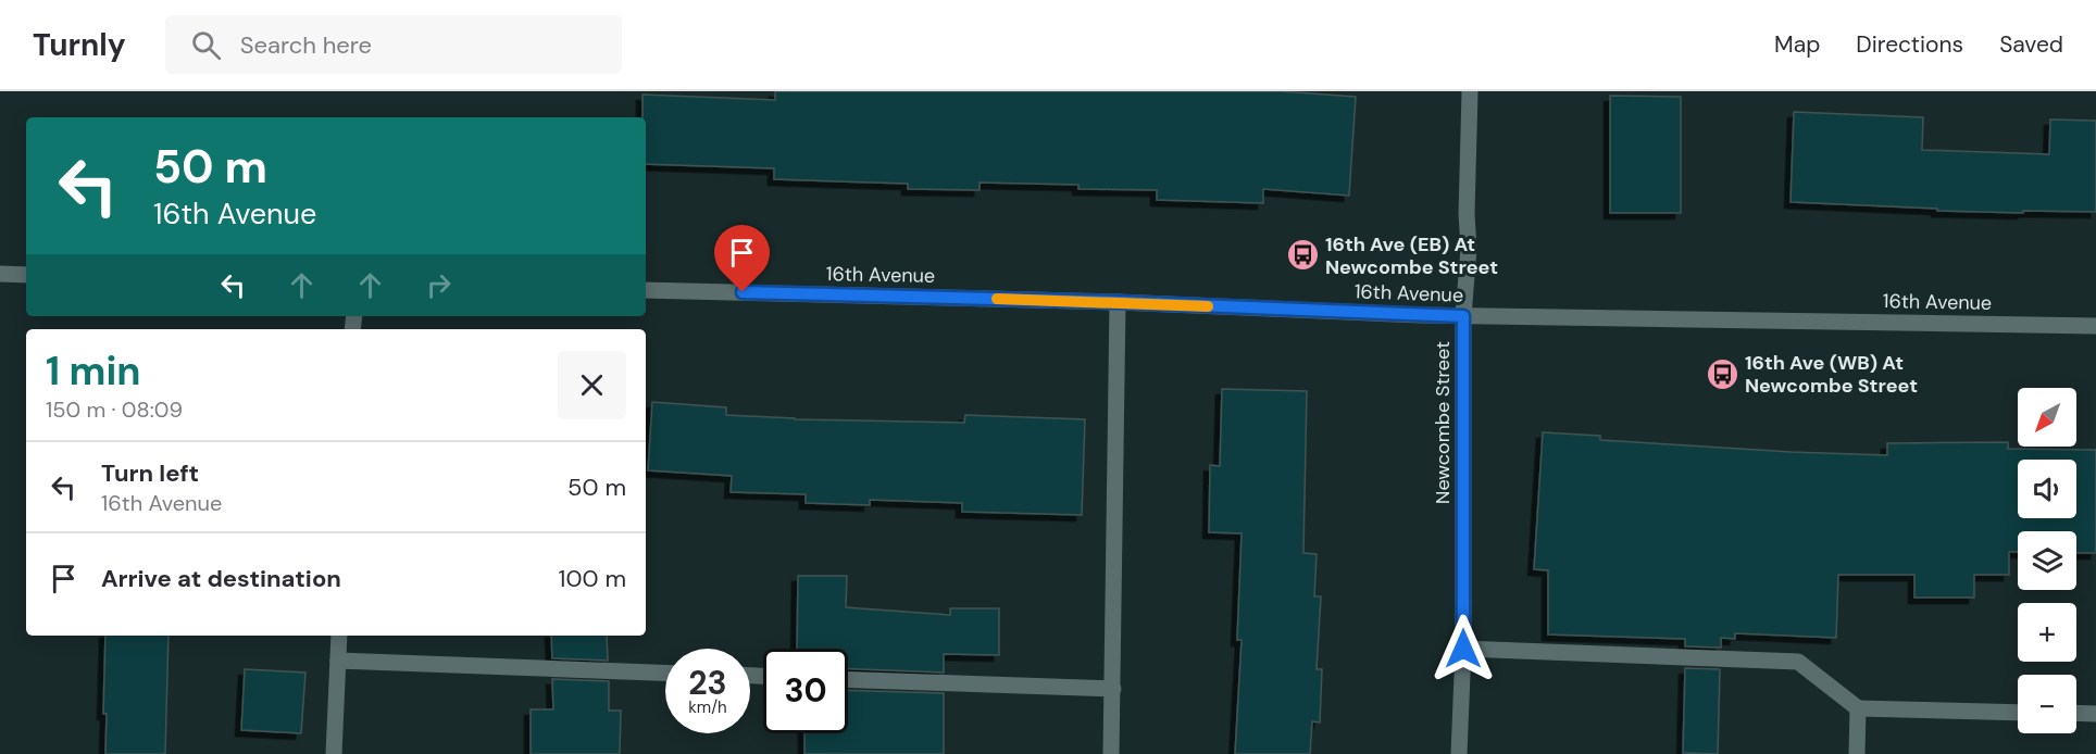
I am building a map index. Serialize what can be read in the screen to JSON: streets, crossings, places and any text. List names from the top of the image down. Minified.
{"streets":{"street":["16th Avenue","Newcombe Street"]},"crossings":[["16th Avenue","Newcombe Street"]],"places":{"bus stop":["16th Ave (EB) At Newcombe Street","16th Ave (WB) At Newcombe Street"]},"north":"bottom left","page":{"header":"Turnly","search":"Search here","nav":["Map","Directions","Saved"],"turn":["50 m","16th Avenue"],"heading":["1 min","150 m · 08:09"],"map_buttons":["+","−"],"list":[{"name":"Turn left","note":"16th Avenue","value":"50 m"},{"name":"Arrive at destination","value":"100 m"}],"speed":"23 km/h","limit":"30"}}
